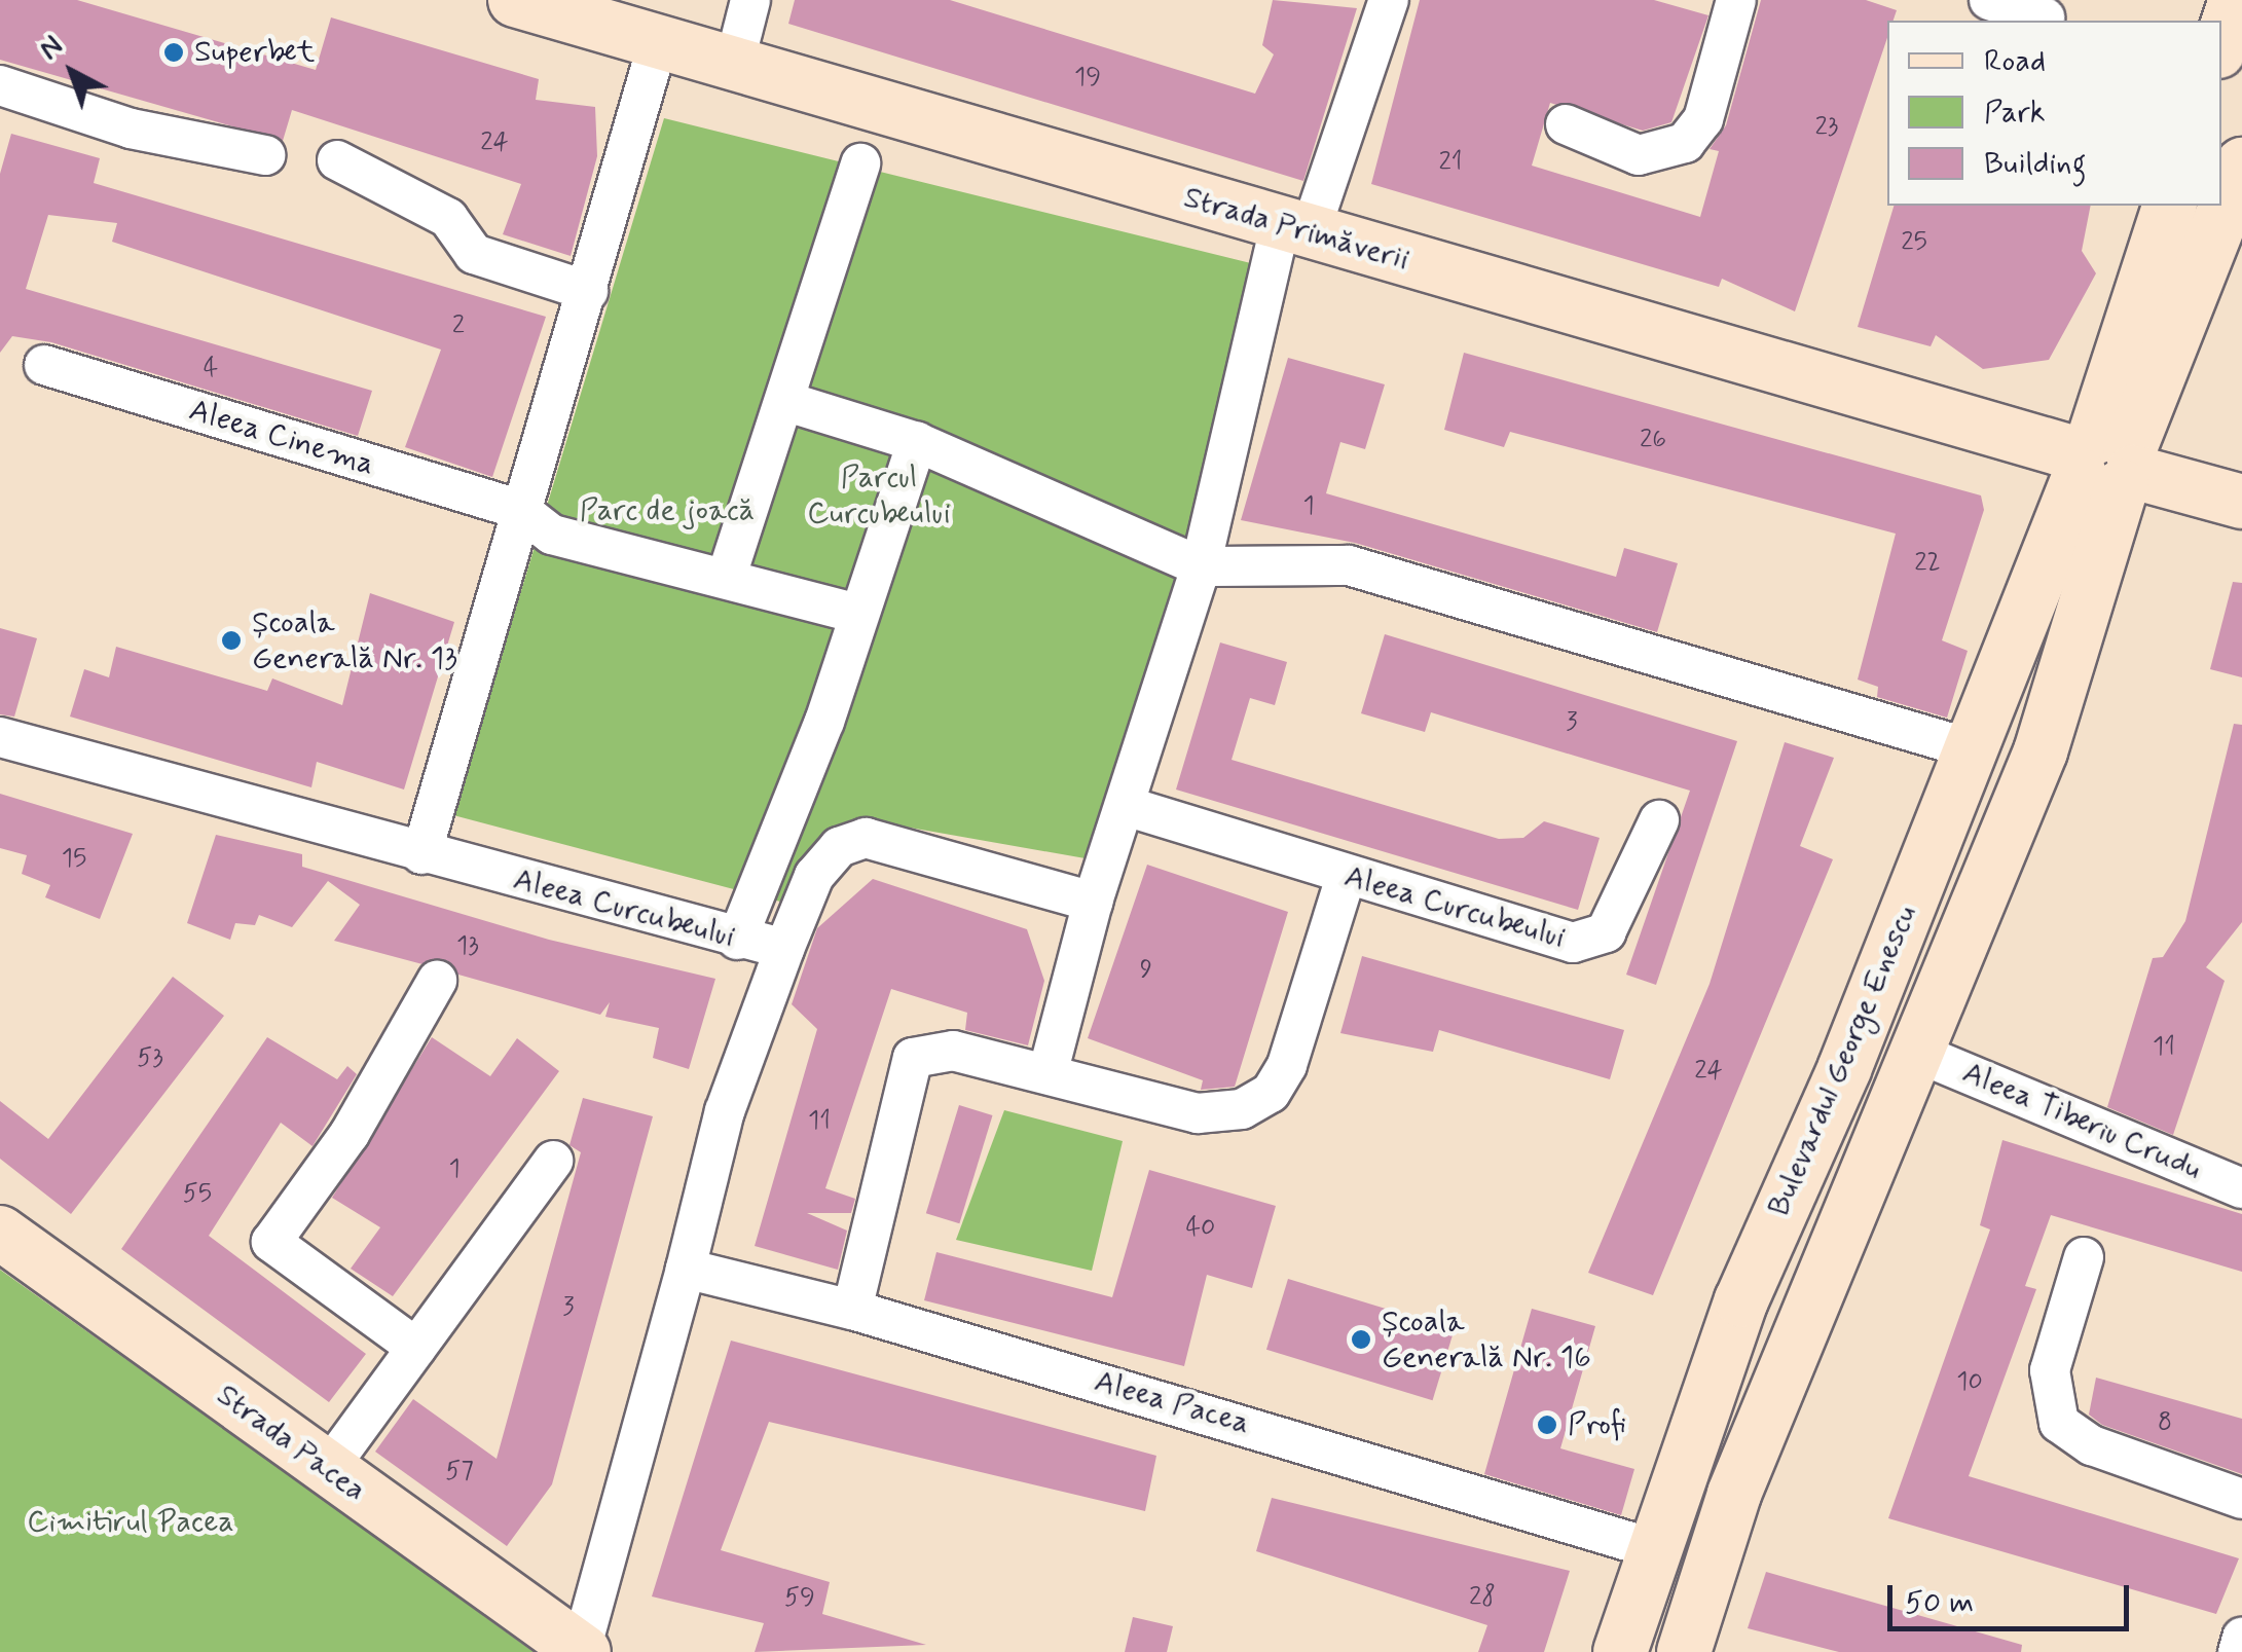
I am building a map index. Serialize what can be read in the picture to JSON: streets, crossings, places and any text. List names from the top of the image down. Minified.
{"streets":{"main road":["Strada Primăverii","Bulevardul George Enescu","Strada Pacea"],"street":["Aleea Cinema","Aleea Curcubeului","Aleea Tiberiu Crudu","Aleea Pacea"]},"crossings":[["Strada Primăverii","Bulevardul George Enescu"],["Bulevardul George Enescu","Aleea Tiberiu Crudu"],["Bulevardul George Enescu","Aleea Pacea"]],"parks":["Parcul Curcubeului","Parc de joacă","Cimitirul Pacea"],"places":["Superbet","Școala Generală Nr. 13","Școala Generală Nr. 16","Profi"],"house_numbers":["19","23","24","21","25","2","4","26","1","22","3","15","13","9","11","53","24","11","1","55","40","3","10","8","57","28","59"],"legend":["Road","Park","Building"],"scale_bar":"50 m","north":"top left"}
